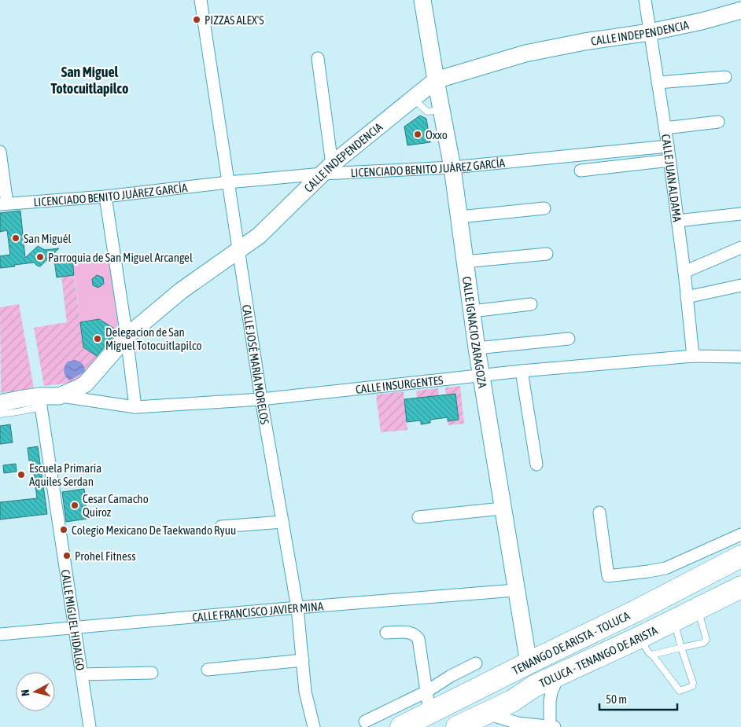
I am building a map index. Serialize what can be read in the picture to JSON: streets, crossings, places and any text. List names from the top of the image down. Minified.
{"streets":{"highway":["TENANGO DE ARISTA - TOLUCA","TOLUCA - TENANGO DE ARISTA"],"street":["CALLE INDEPENDENCIA","LICENCIADO BENITO JUÁREZ GARCÍA","CALLE JUAN ALDAMA","CALLE IGNACIO ZARAGOZA","CALLE JOSÉ MARÍA MORELOS","CALLE INSURGENTES","CALLE FRANCISCO JAVIER MINA","CALLE MIGUEL HIDALGO"]},"crossings":[["CALLE INDEPENDENCIA","LICENCIADO BENITO JUÁREZ GARCÍA"],["CALLE INDEPENDENCIA","CALLE JUAN ALDAMA"],["CALLE INDEPENDENCIA","CALLE IGNACIO ZARAGOZA"],["CALLE INDEPENDENCIA","CALLE JOSÉ MARÍA MORELOS"],["CALLE INDEPENDENCIA","CALLE INSURGENTES"],["CALLE INDEPENDENCIA","CALLE MIGUEL HIDALGO"],["LICENCIADO BENITO JUÁREZ GARCÍA","CALLE JUAN ALDAMA"],["LICENCIADO BENITO JUÁREZ GARCÍA","CALLE IGNACIO ZARAGOZA"],["LICENCIADO BENITO JUÁREZ GARCÍA","CALLE JOSÉ MARÍA MORELOS"],["CALLE JUAN ALDAMA","CALLE INSURGENTES"],["CALLE IGNACIO ZARAGOZA","CALLE INSURGENTES"],["CALLE IGNACIO ZARAGOZA","CALLE FRANCISCO JAVIER MINA"],["CALLE IGNACIO ZARAGOZA","TENANGO DE ARISTA - TOLUCA"],["CALLE JOSÉ MARÍA MORELOS","CALLE INSURGENTES"],["CALLE JOSÉ MARÍA MORELOS","CALLE FRANCISCO JAVIER MINA"],["CALLE FRANCISCO JAVIER MINA","CALLE MIGUEL HIDALGO"]],"districts":["San Miguel Totocuitlapilco"],"places":["PIZZAS ALEX'S","Oxxo","San Miguél","Parroquia de San Miguel Arcangel","Delegacion de San Miguel Totocuitlapilco","Escuela Primaria Aquiles Serdan","Cesar Camacho Quiroz","Colegio Mexicano De Taekwando Ryuu","Prohel Fitness"],"scale_bar":"50 m","north":"left"}
